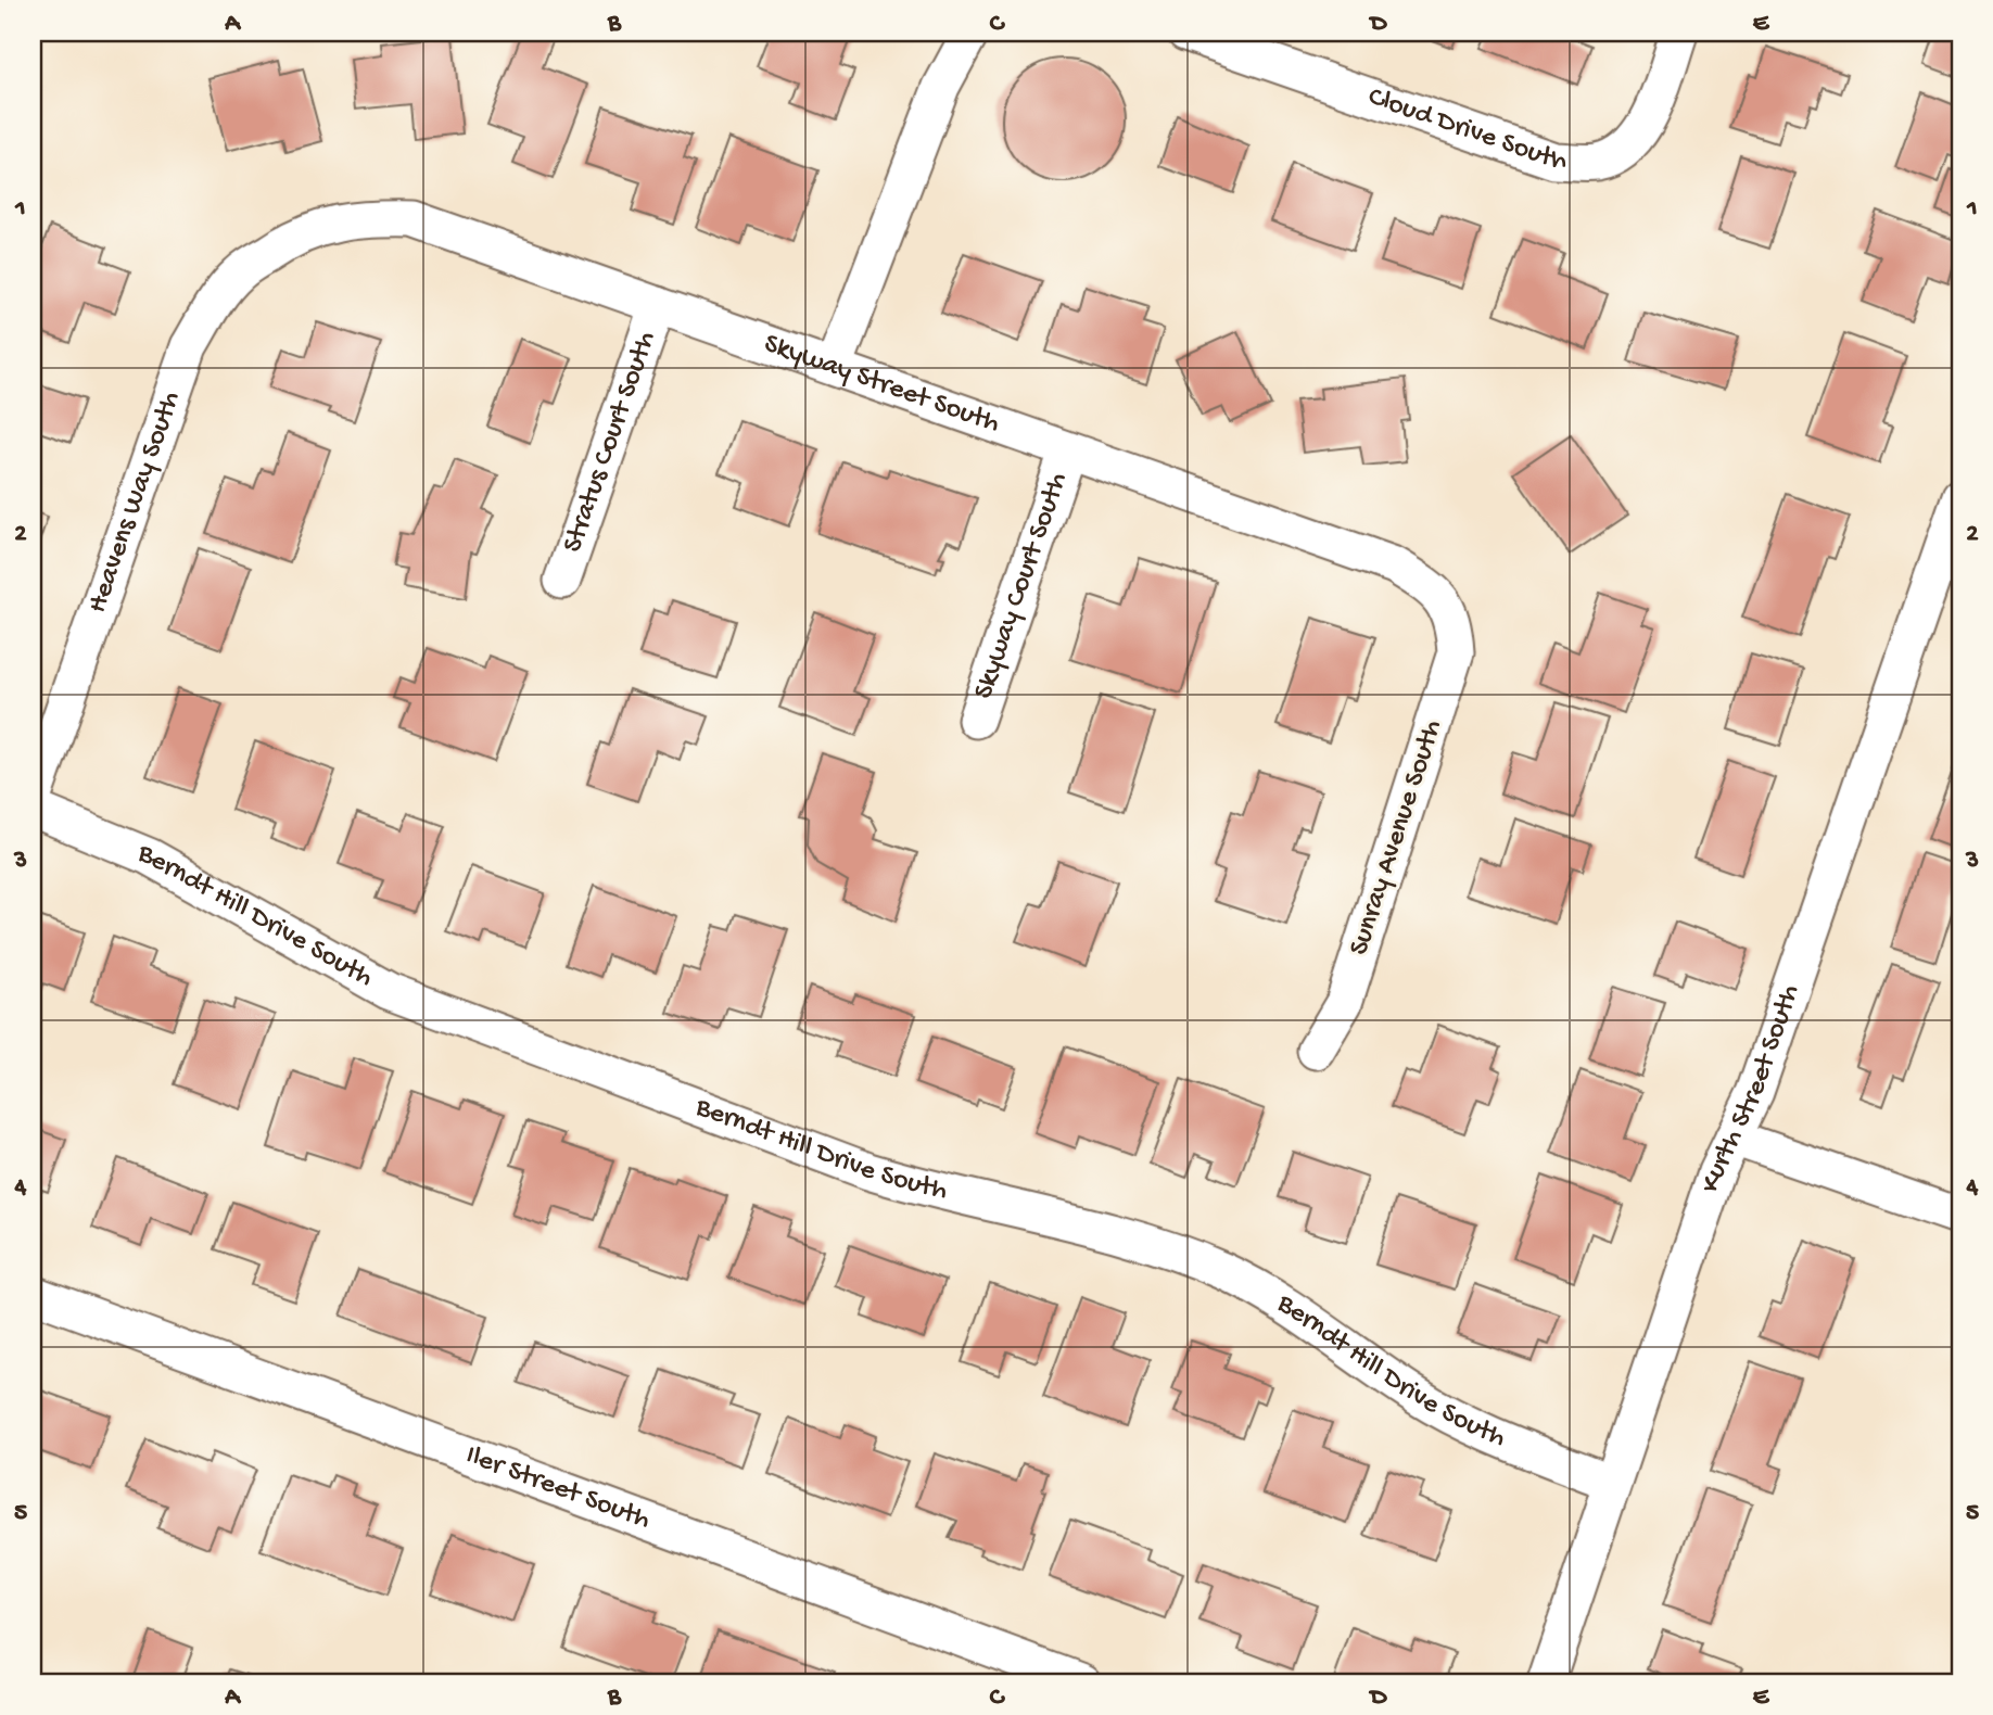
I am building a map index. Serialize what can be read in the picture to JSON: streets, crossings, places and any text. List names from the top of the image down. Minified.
{"streets":{"street":["Cloud Drive South","Skyway Street South","Stratus Court South","Heavens Way South","Skyway Court South","Sunray Avenue South","Berndt Hill Drive South","Kurth Street South","Iler Street South"]},"crossings":[["Skyway Street South","Stratus Court South"],["Skyway Street South","Heavens Way South"],["Skyway Street South","Skyway Court South"],["Skyway Street South","Sunray Avenue South"],["Berndt Hill Drive South","Kurth Street South"]],"grid":{"columns":["A","B","C","D","E"],"rows":["1","2","3","4","5"]}}
